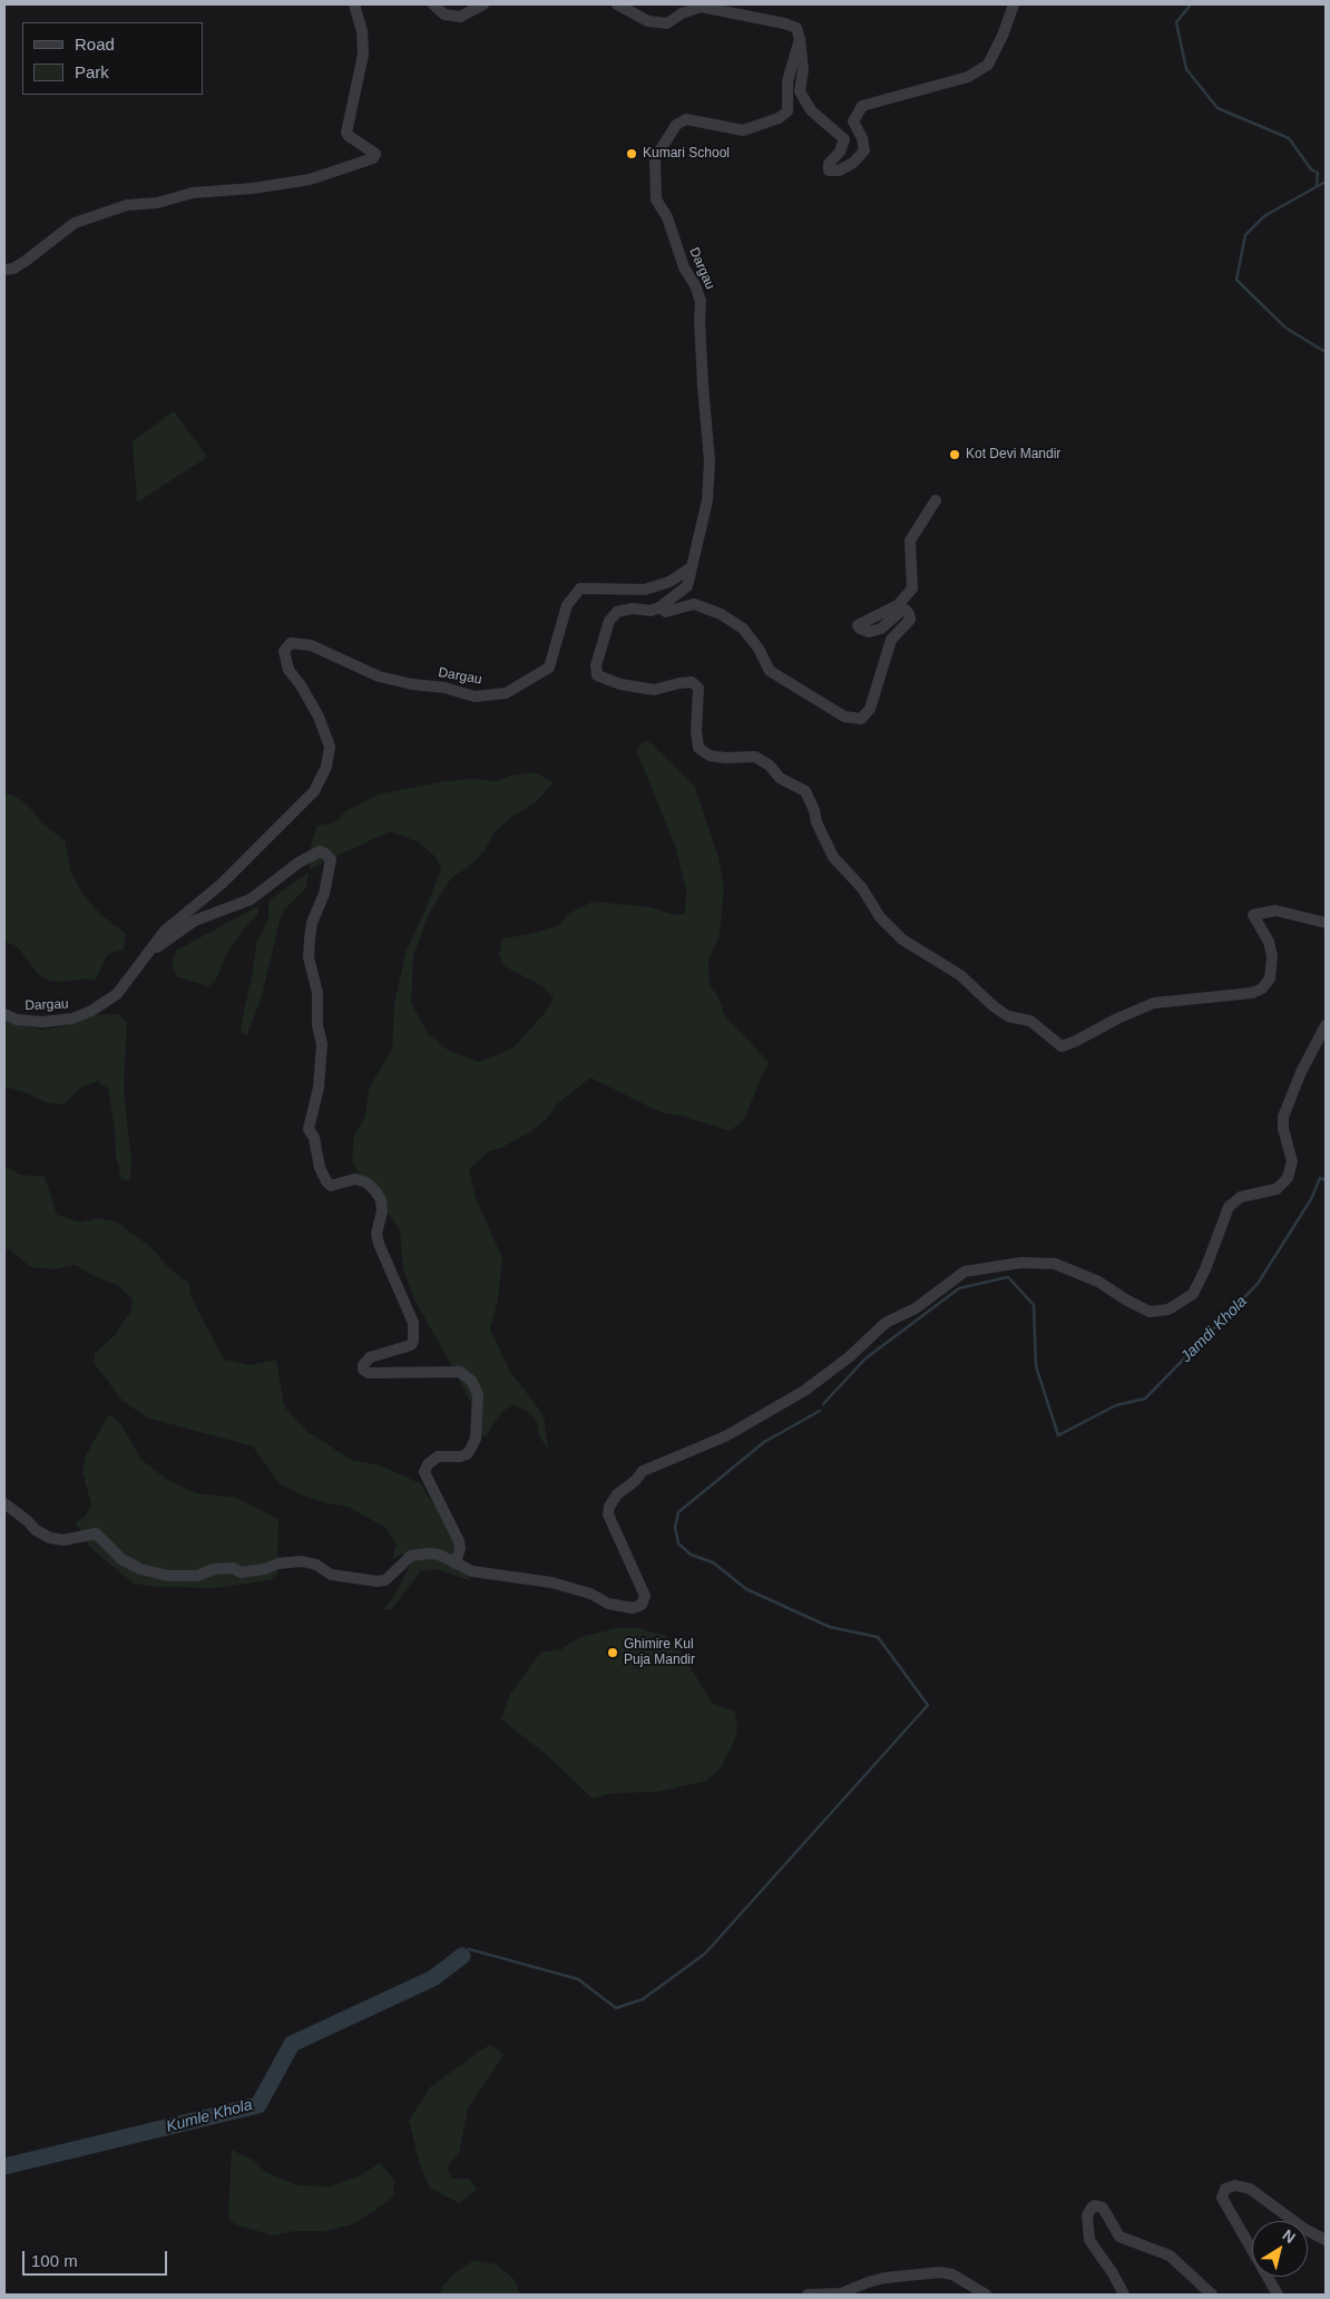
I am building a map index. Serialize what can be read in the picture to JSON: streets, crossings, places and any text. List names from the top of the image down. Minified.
{"streets":{"street":["Dargau"]},"water":["Jamdi Khola","Kumle Khola"],"places":["Kumari School","Kot Devi Mandir","Ghimire Kul Puja Mandir"],"legend":["Road","Park"],"scale_bar":"100 m","north":"top right"}
